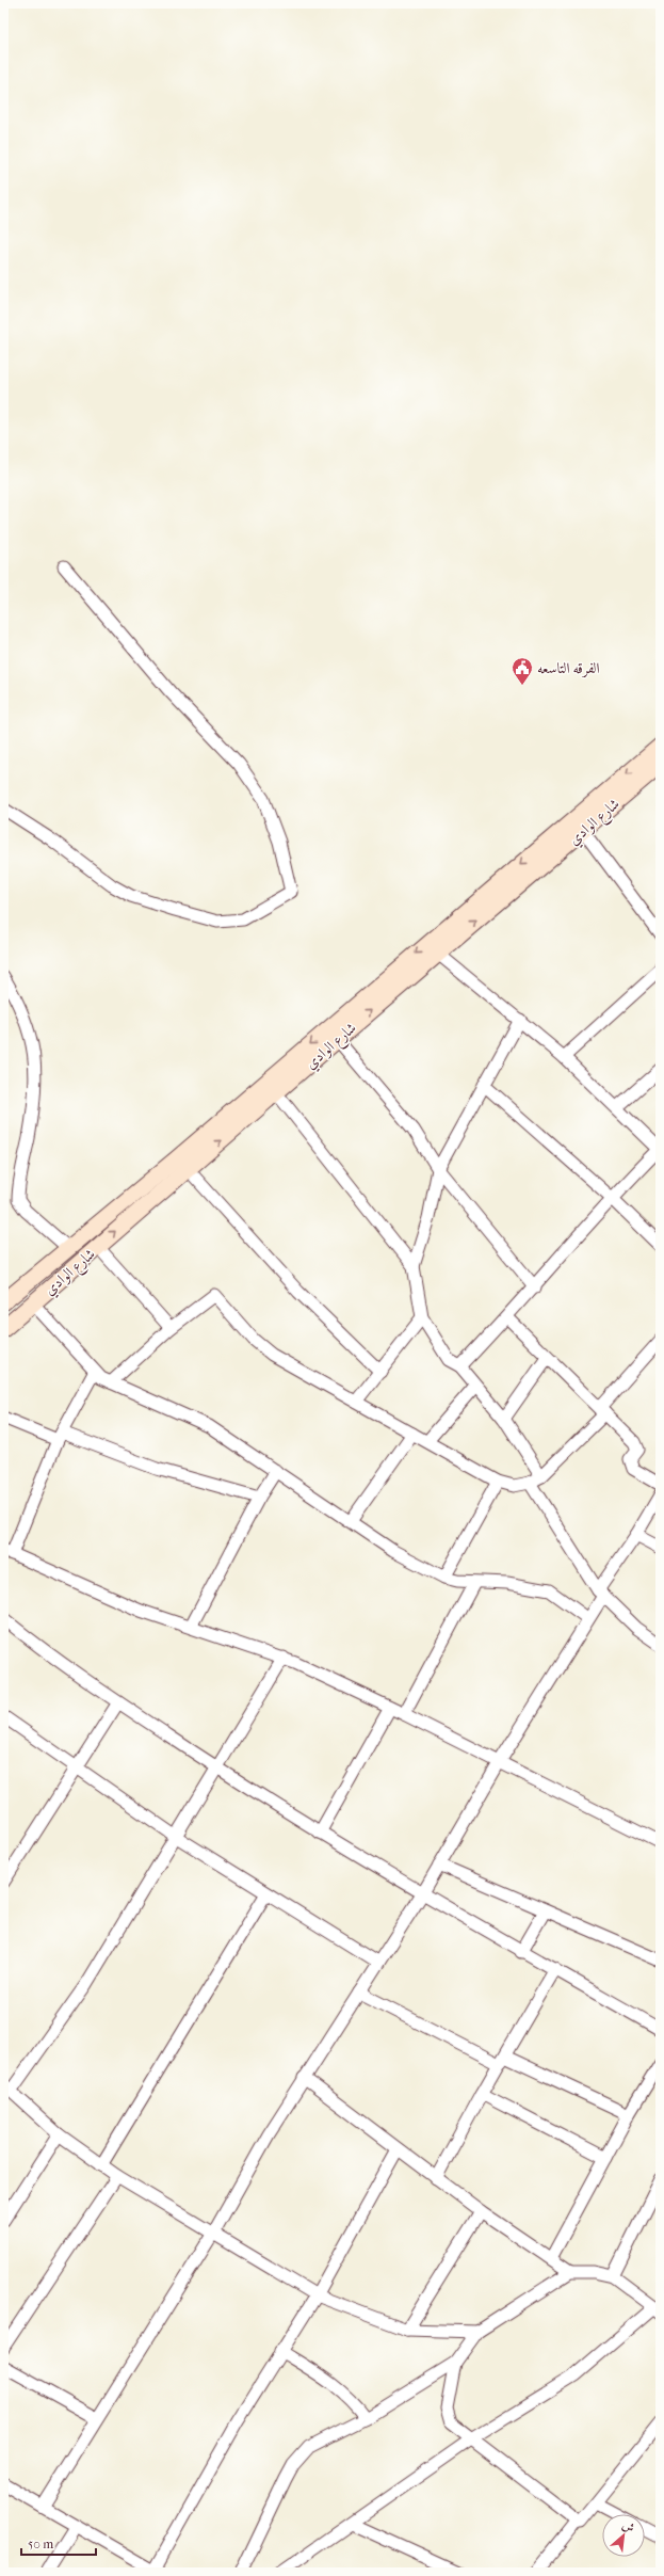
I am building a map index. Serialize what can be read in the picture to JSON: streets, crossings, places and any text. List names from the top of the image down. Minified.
{"streets":{"main road":["شارع الوادي"]},"places":{"public building":["الفرقه التاسعه"]},"scale_bar":"50 m","north":"top right"}
